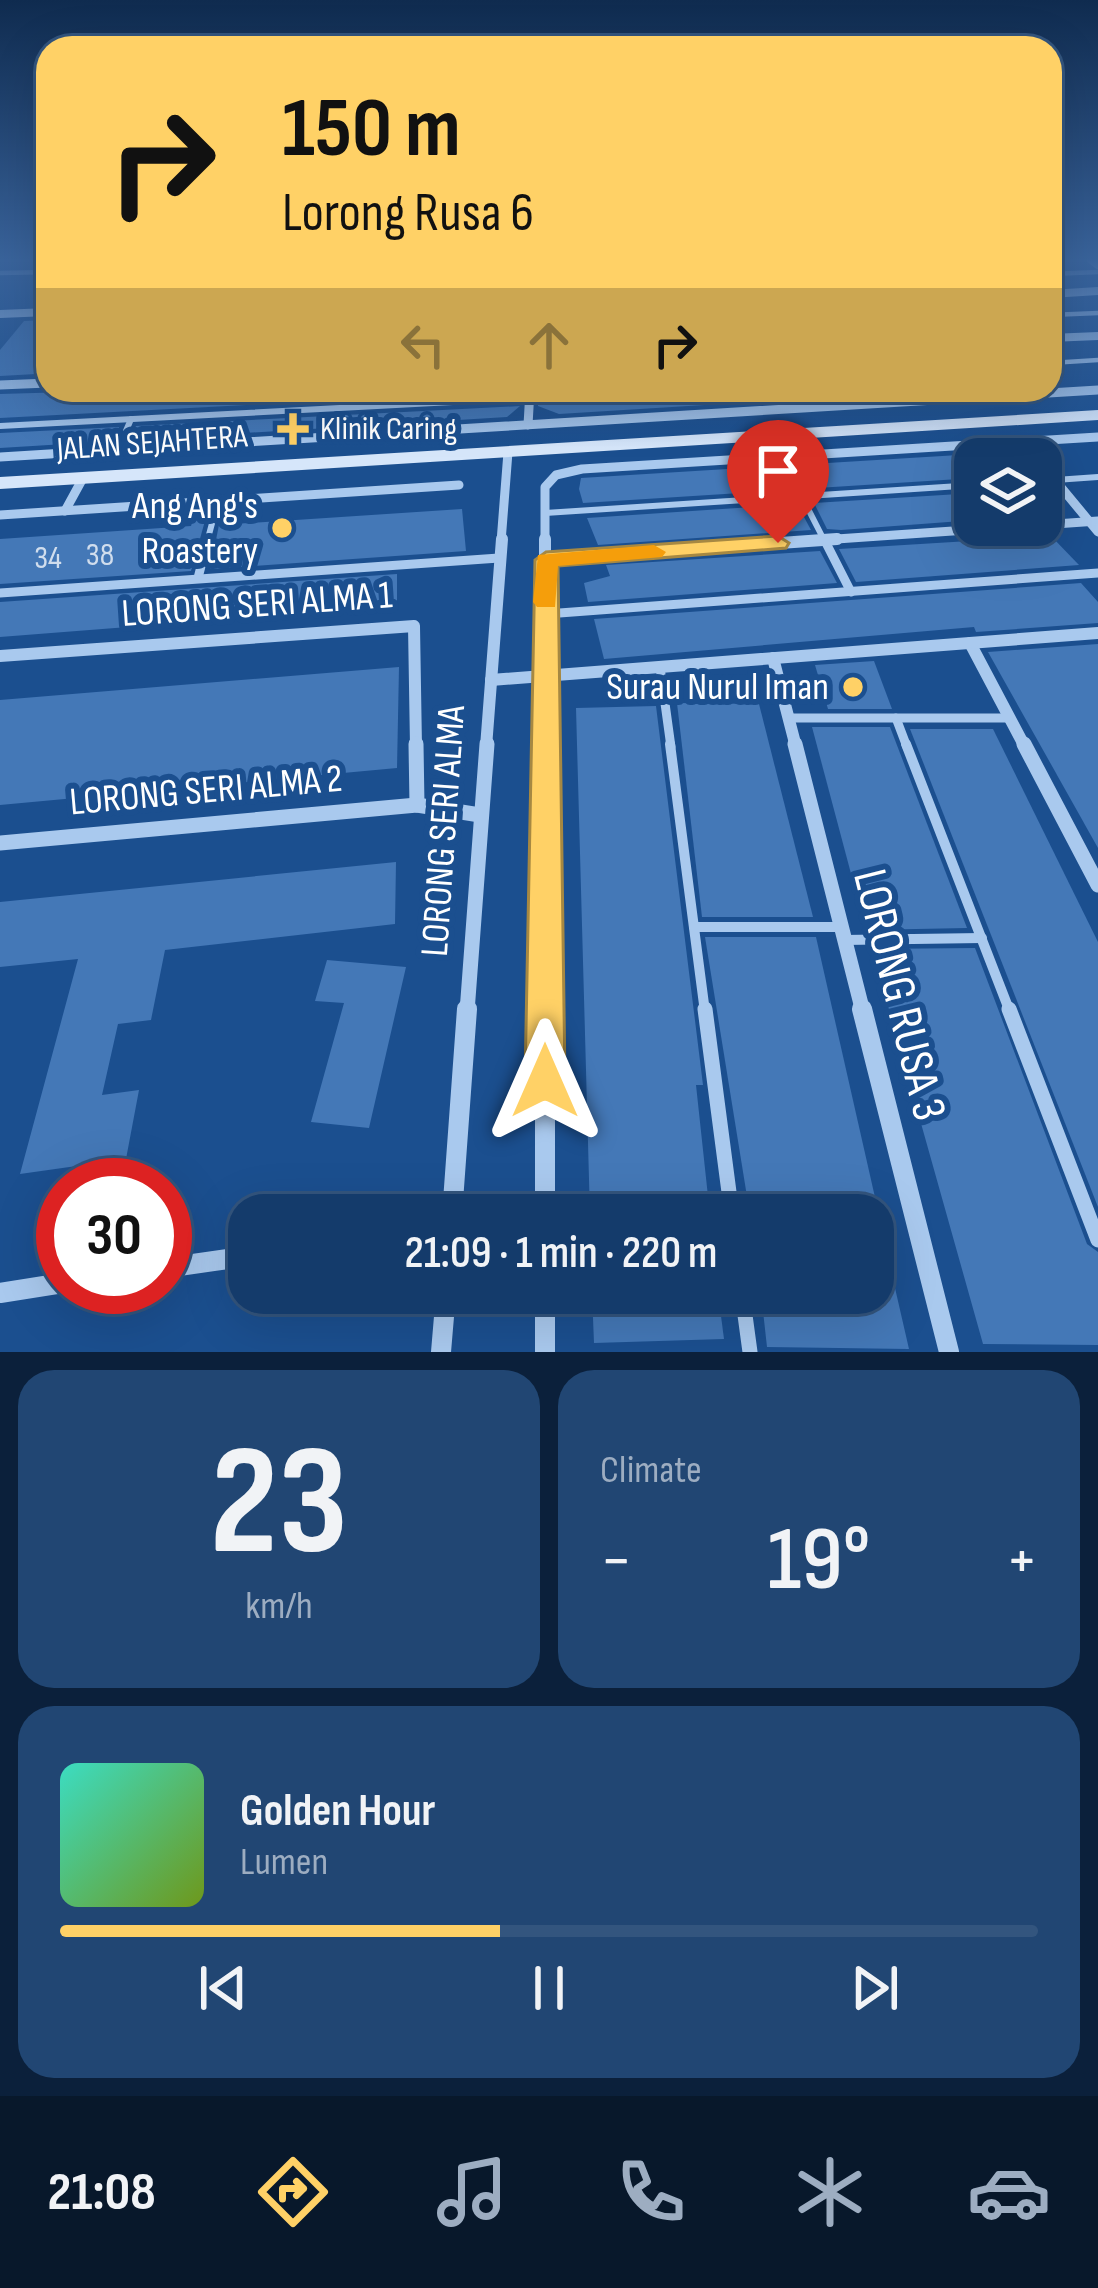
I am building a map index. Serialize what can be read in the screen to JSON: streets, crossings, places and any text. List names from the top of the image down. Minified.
{"streets":{"main road":["JALAN SEJAHTERA"],"street":["LORONG SERI ALMA 1","LORONG SERI ALMA 2","LORONG SERI ALMA","LORONG RUSA 3"]},"crossings":[["JALAN SEJAHTERA","LORONG SERI ALMA"],["LORONG SERI ALMA 1","LORONG SERI ALMA 2"],["LORONG SERI ALMA 2","LORONG SERI ALMA"]],"places":{"health":["Klinik Caring"],"other":["Ang Ang's Roastery","Surau Nurul Iman"]},"house_numbers":["38","34"],"page":{"turn":["150 m","Lorong Rusa 6"],"limit":"30","trip":"21:09 · 1 min · 220 m","tile":[["23","km/h"],"Climate"],"heat":["−","19°","+"],"song":["Golden Hour","Lumen"],"tabs":"21:08"}}
